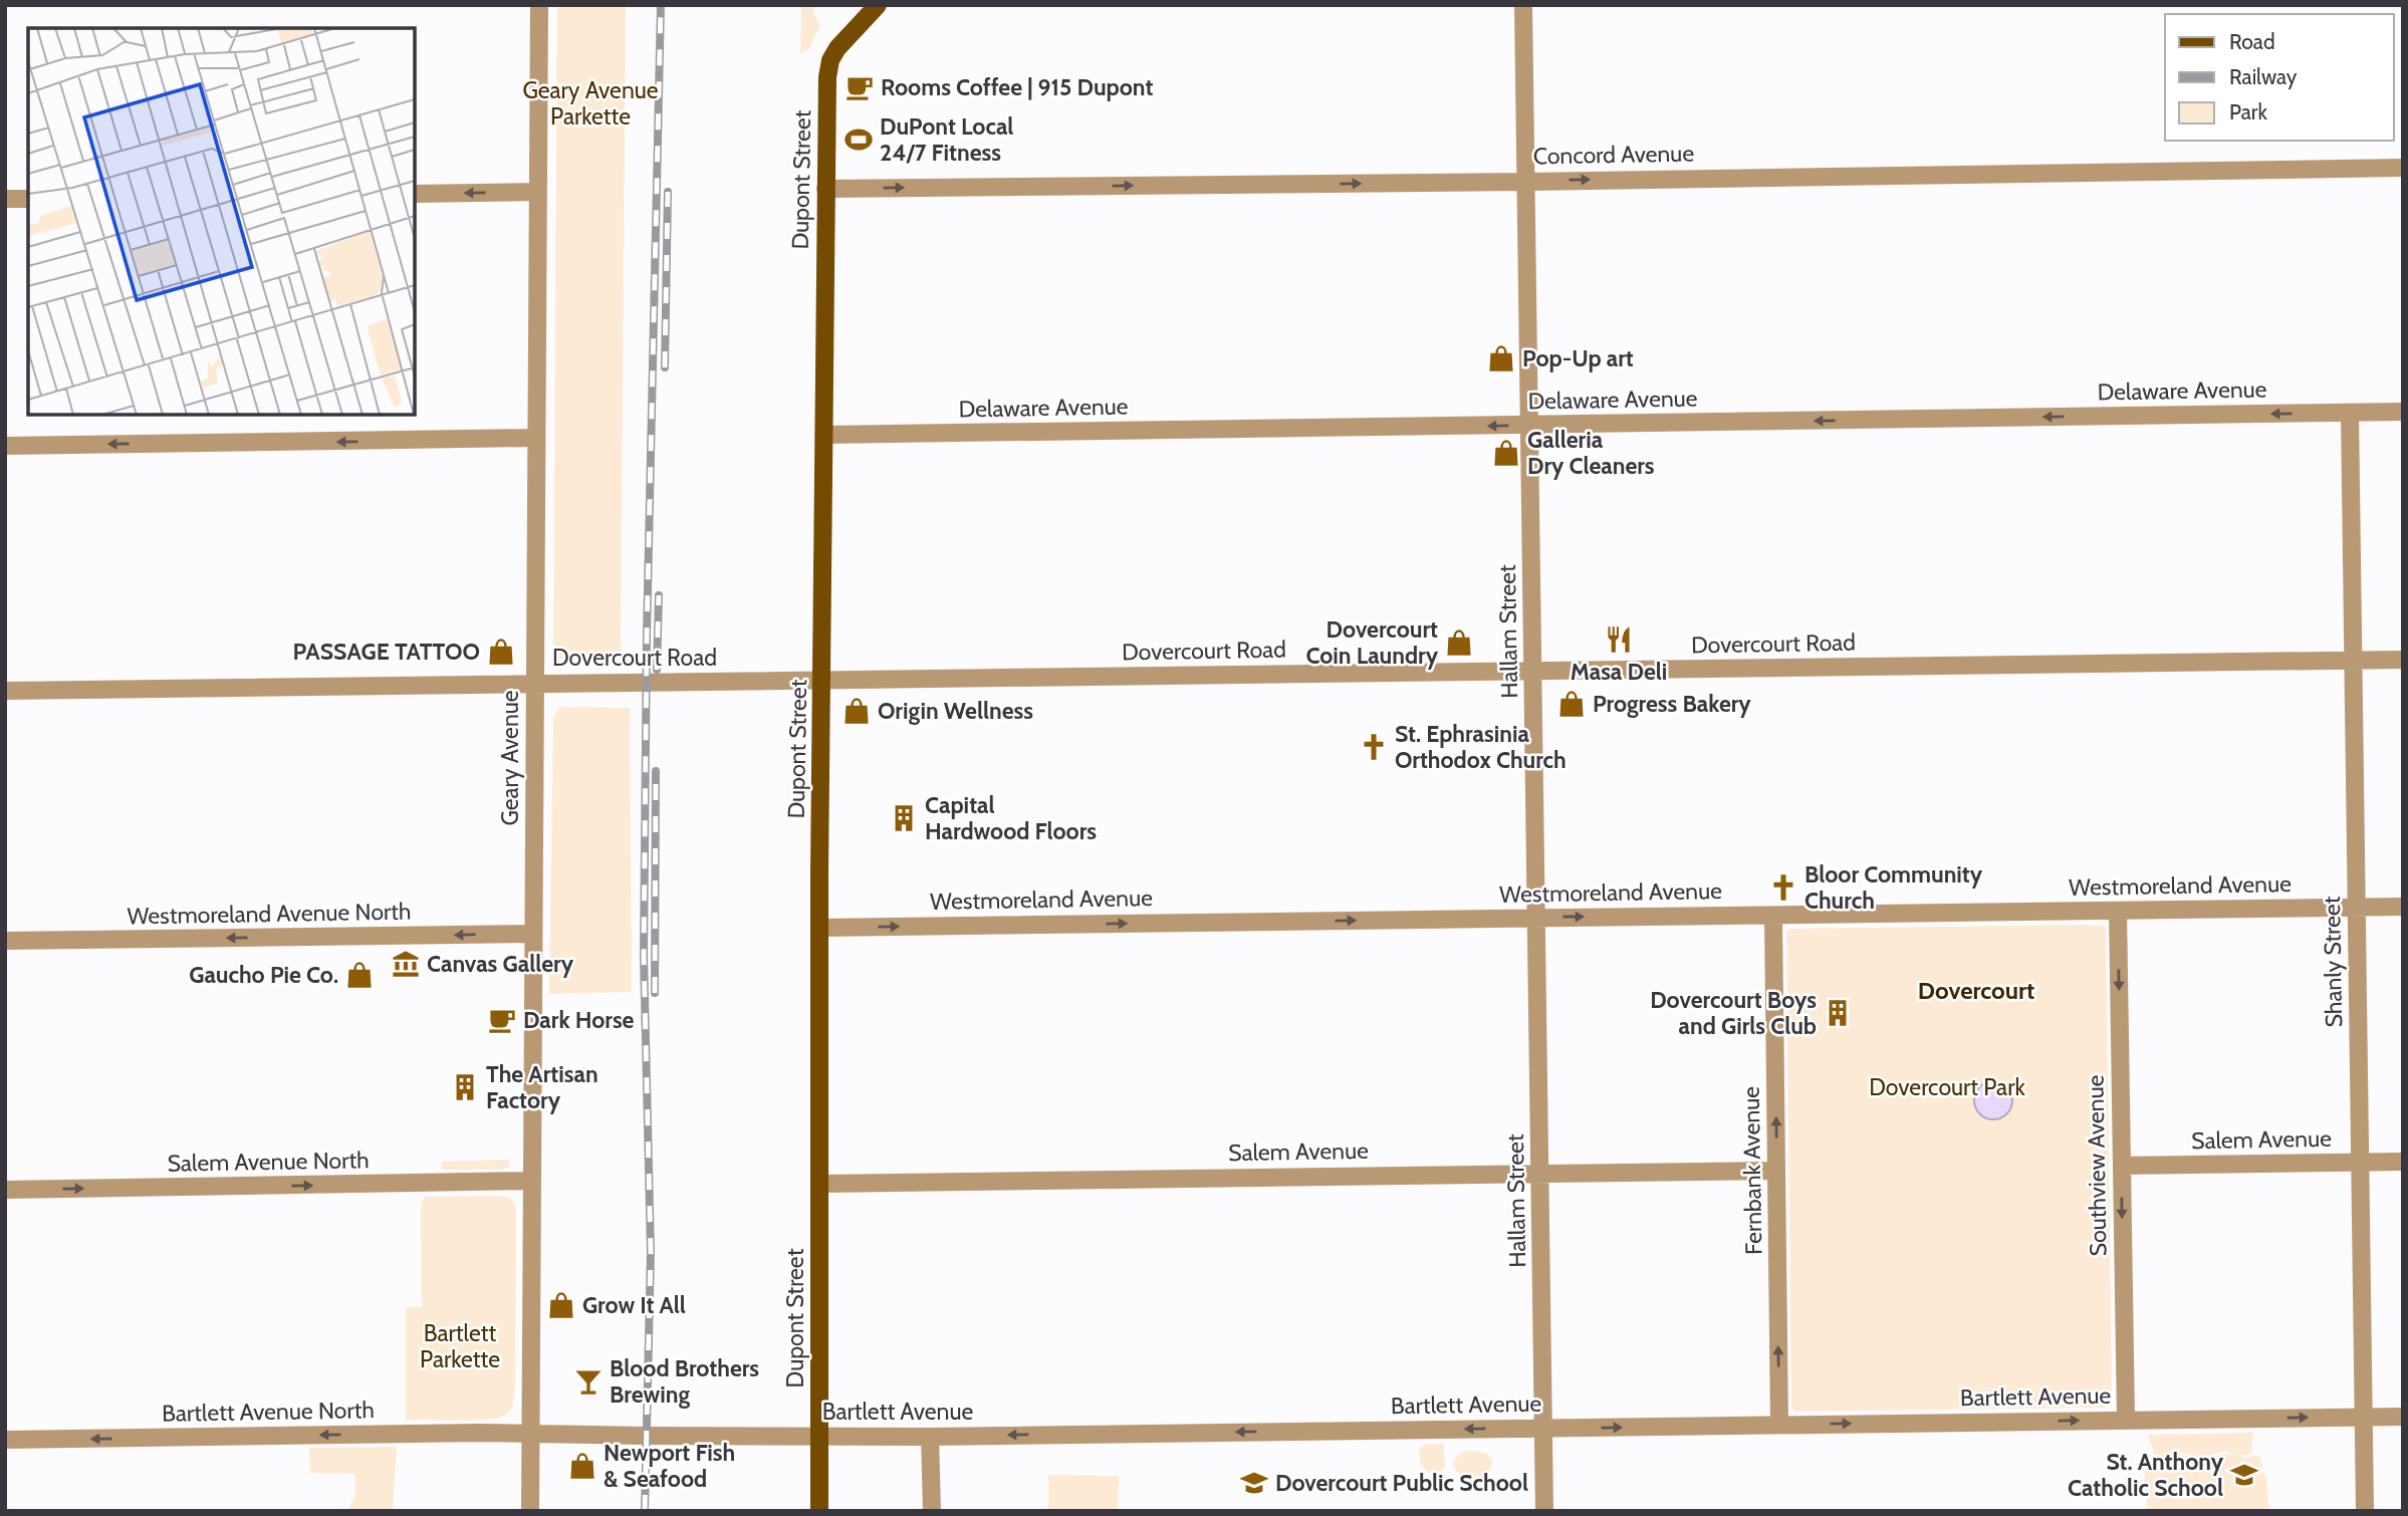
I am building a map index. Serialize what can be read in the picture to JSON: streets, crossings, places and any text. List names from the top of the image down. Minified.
{"streets":{"main road":["Dupont Street"],"street":["Concord Avenue","Delaware Avenue","Hallam Street","Dovercourt Road","Geary Avenue","Westmoreland Avenue","Westmoreland Avenue North","Shanly Street","Salem Avenue","Salem Avenue North","Southview Avenue","Fernbank Avenue","Bartlett Avenue","Bartlett Avenue North"]},"crossings":[["Concord Avenue","Dupont Street"],["Concord Avenue","Hallam Street"],["Dupont Street","Delaware Avenue"],["Dupont Street","Dovercourt Road"],["Dupont Street","Westmoreland Avenue"],["Dupont Street","Salem Avenue"],["Dupont Street","Bartlett Avenue"],["Delaware Avenue","Hallam Street"],["Delaware Avenue","Shanly Street"],["Hallam Street","Dovercourt Road"],["Hallam Street","Westmoreland Avenue"],["Hallam Street","Salem Avenue"],["Hallam Street","Bartlett Avenue"],["Dovercourt Road","Geary Avenue"],["Dovercourt Road","Shanly Street"],["Geary Avenue","Westmoreland Avenue North"],["Geary Avenue","Salem Avenue North"],["Geary Avenue","Bartlett Avenue"],["Geary Avenue","Bartlett Avenue North"],["Westmoreland Avenue","Shanly Street"],["Westmoreland Avenue","Southview Avenue"],["Westmoreland Avenue","Fernbank Avenue"],["Shanly Street","Salem Avenue"],["Shanly Street","Bartlett Avenue"],["Salem Avenue","Southview Avenue"],["Salem Avenue","Fernbank Avenue"],["Southview Avenue","Bartlett Avenue"],["Fernbank Avenue","Bartlett Avenue"],["Bartlett Avenue","Bartlett Avenue North"]],"one_way":["Concord Avenue","Delaware Avenue","Westmoreland Avenue","Westmoreland Avenue North","Salem Avenue North","Southview Avenue","Fernbank Avenue","Bartlett Avenue North"],"districts":["Dovercourt"],"parks":["Geary Avenue Parkette","Dovercourt Park","Bartlett Parkette"],"places":{"cafe":["Rooms Coffee | 915 Dupont","Dark Horse"],"sports":["DuPont Local 24/7 Fitness"],"shop":["Pop-Up art","Galleria Dry Cleaners","Dovercourt Coin Laundry","PASSAGE TATTOO","Progress Bakery","Origin Wellness","Gaucho Pie Co.","Grow It All","Newport Fish & Seafood"],"restaurant":["Masa Deli"],"church":["St. Ephrasinia Orthodox Church","Bloor Community Church"],"building":["Capital Hardwood Floors","Dovercourt Boys and Girls Club","The Artisan Factory"],"museum":["Canvas Gallery"],"bar":["Blood Brothers Brewing"],"school or university":["St. Anthony Catholic School","Dovercourt Public School"]},"legend":["Road","Railway","Park"]}
